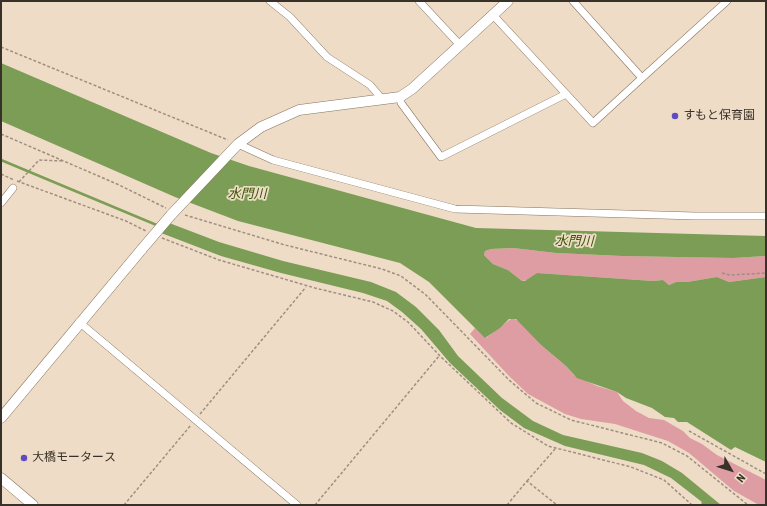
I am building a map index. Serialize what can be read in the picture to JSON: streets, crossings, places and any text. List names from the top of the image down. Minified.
{"water":["水門川"],"places":["すもと保育園","大橋モータース"],"north":"bottom right"}
